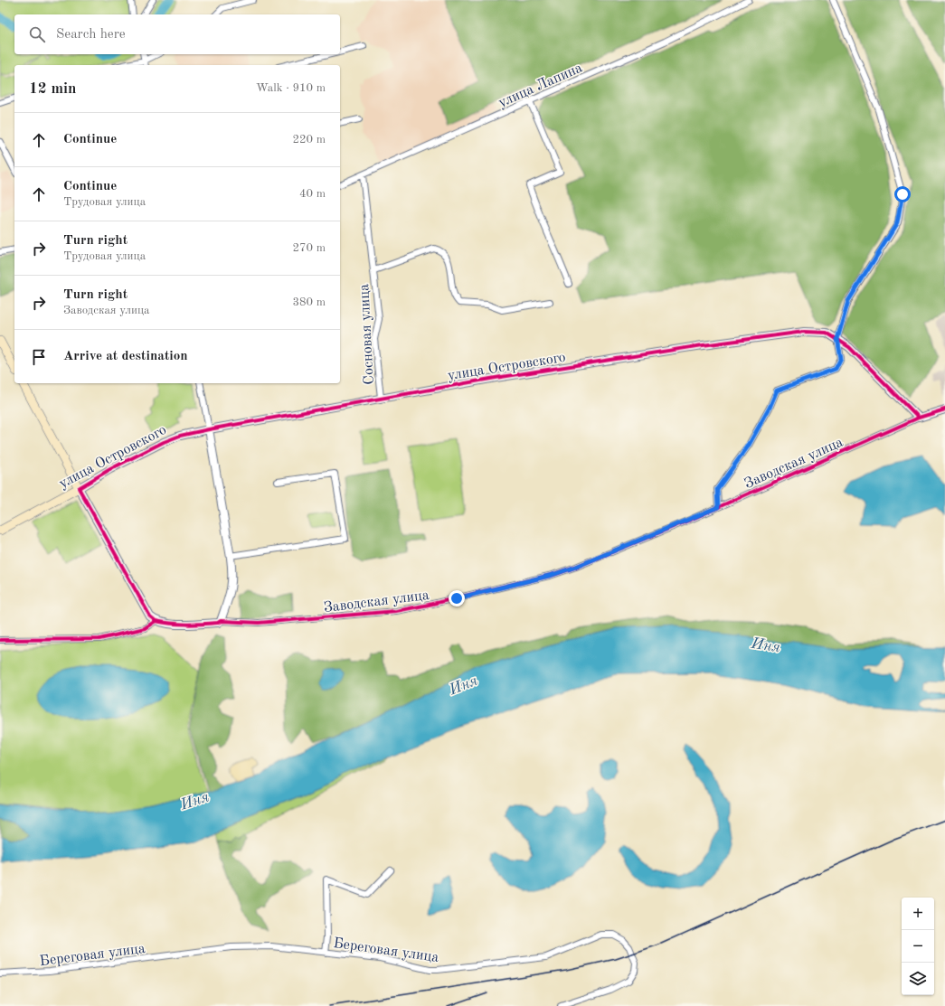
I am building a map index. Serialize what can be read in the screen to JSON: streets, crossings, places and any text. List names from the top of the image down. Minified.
{"streets":{"main road":["улица Островского"],"street":["улица Лапина","Сосновая улица","Заводская улица","Береговая улица"]},"crossings":[["улица Лапина","Сосновая улица"],["Сосновая улица","улица Островского"],["улица Островского","Заводская улица"]],"water":["Иня"],"page":{"search":"Search here","heading":["12 min","Walk · 910 m"],"list":[["Continue","220 m"],["Continue","Трудовая улица","40 m"],["Turn right","Трудовая улица","270 m"],["Turn right","Заводская улица","380 m"],"Arrive at destination"],"map_buttons":["+","−"]}}
